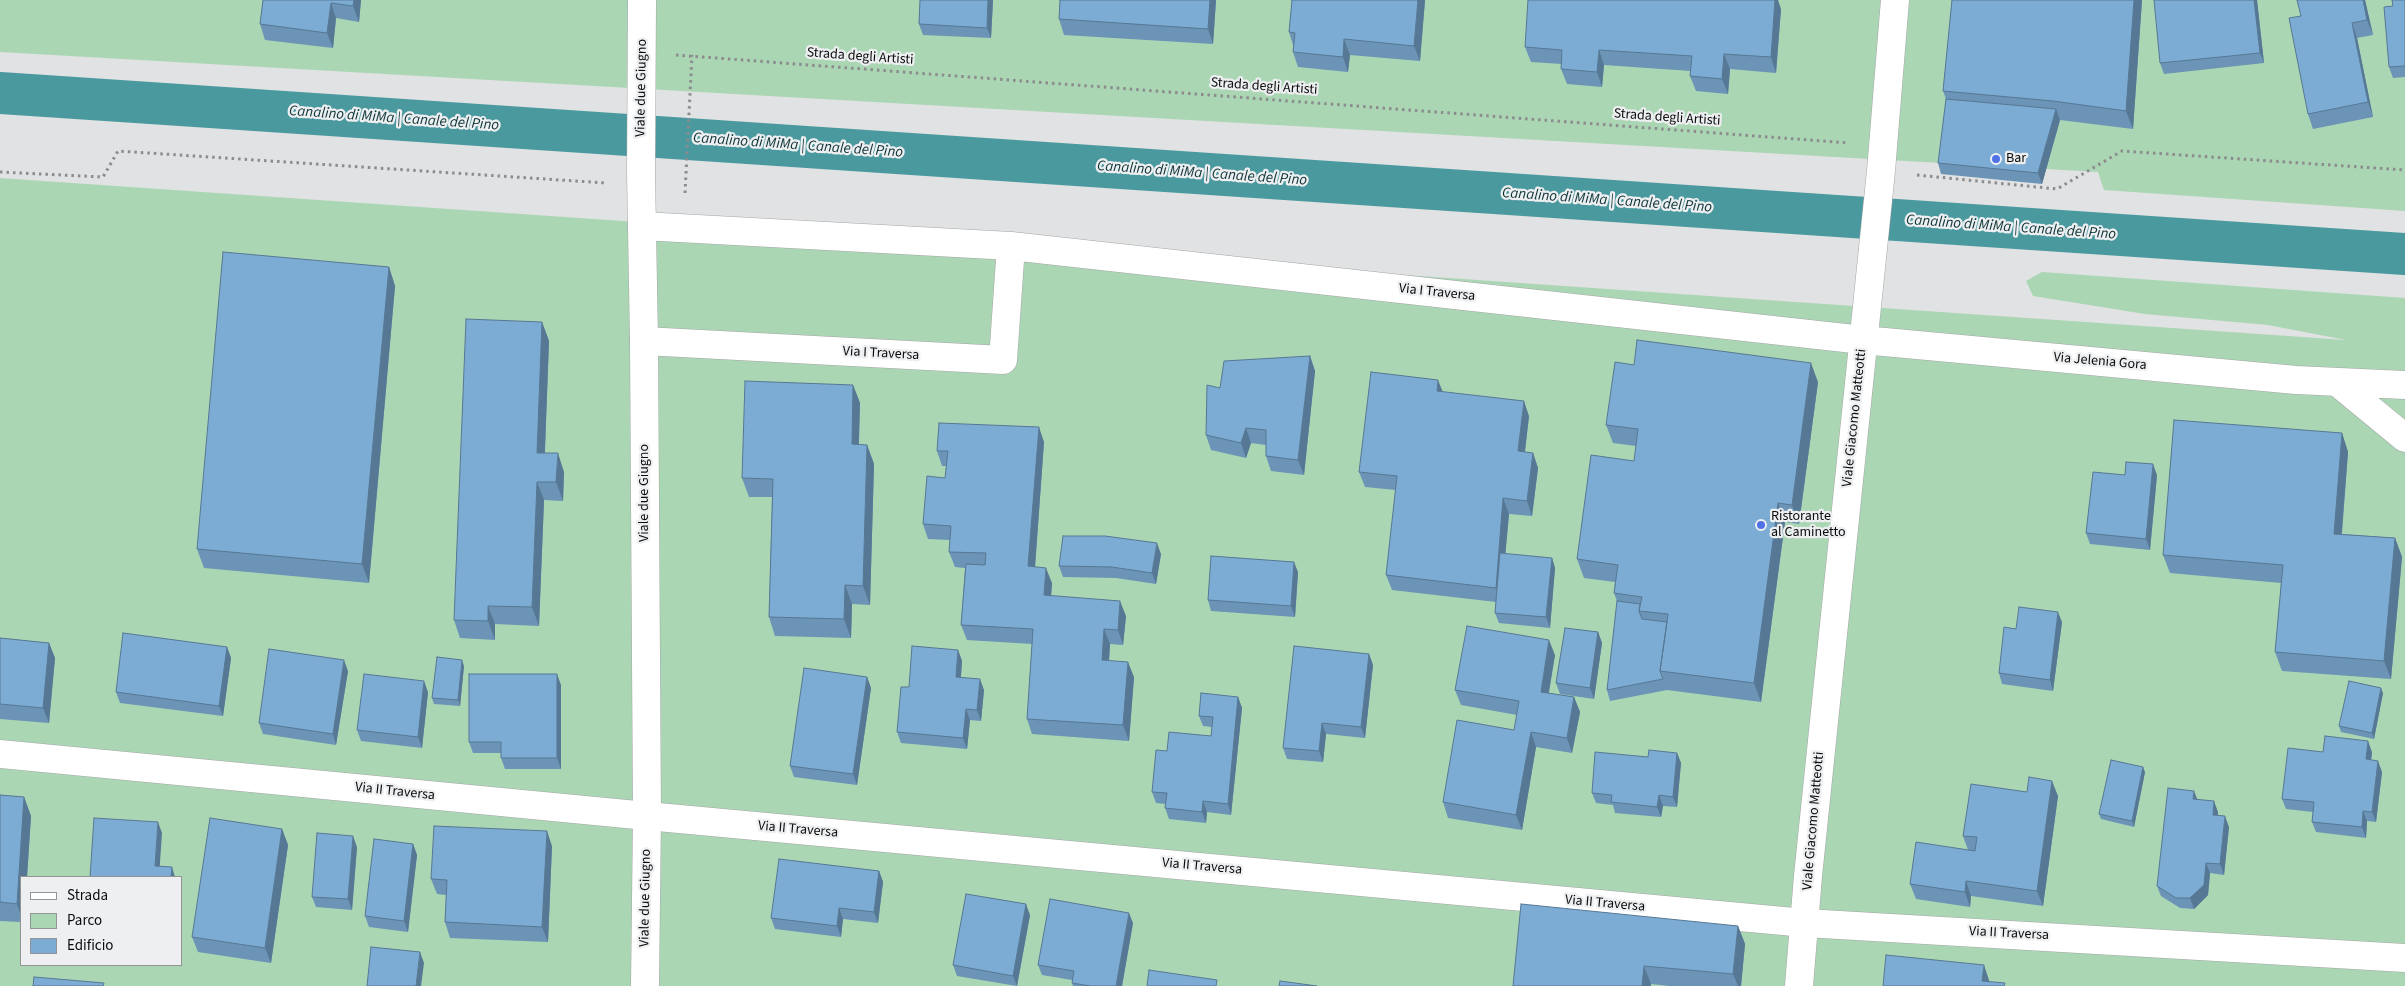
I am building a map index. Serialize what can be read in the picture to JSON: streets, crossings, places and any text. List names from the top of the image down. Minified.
{"streets":{"street":["Viale due Giugno","Via I Traversa","Via Jelenia Gora","Viale Giacomo Matteotti","Via II Traversa"],"path":["Strada degli Artisti"]},"crossings":[["Strada degli Artisti","Viale due Giugno"],["Strada degli Artisti","Viale Giacomo Matteotti"],["Viale due Giugno","Via I Traversa"],["Viale due Giugno","Via II Traversa"],["Via I Traversa","Via Jelenia Gora"],["Via I Traversa","Viale Giacomo Matteotti"],["Via Jelenia Gora","Viale Giacomo Matteotti"],["Viale Giacomo Matteotti","Via II Traversa"]],"water":["Canalino di MiMa | Canale del Pino"],"places":["Bar","Ristorante al Caminetto"],"legend":["Strada","Parco","Edificio"]}
